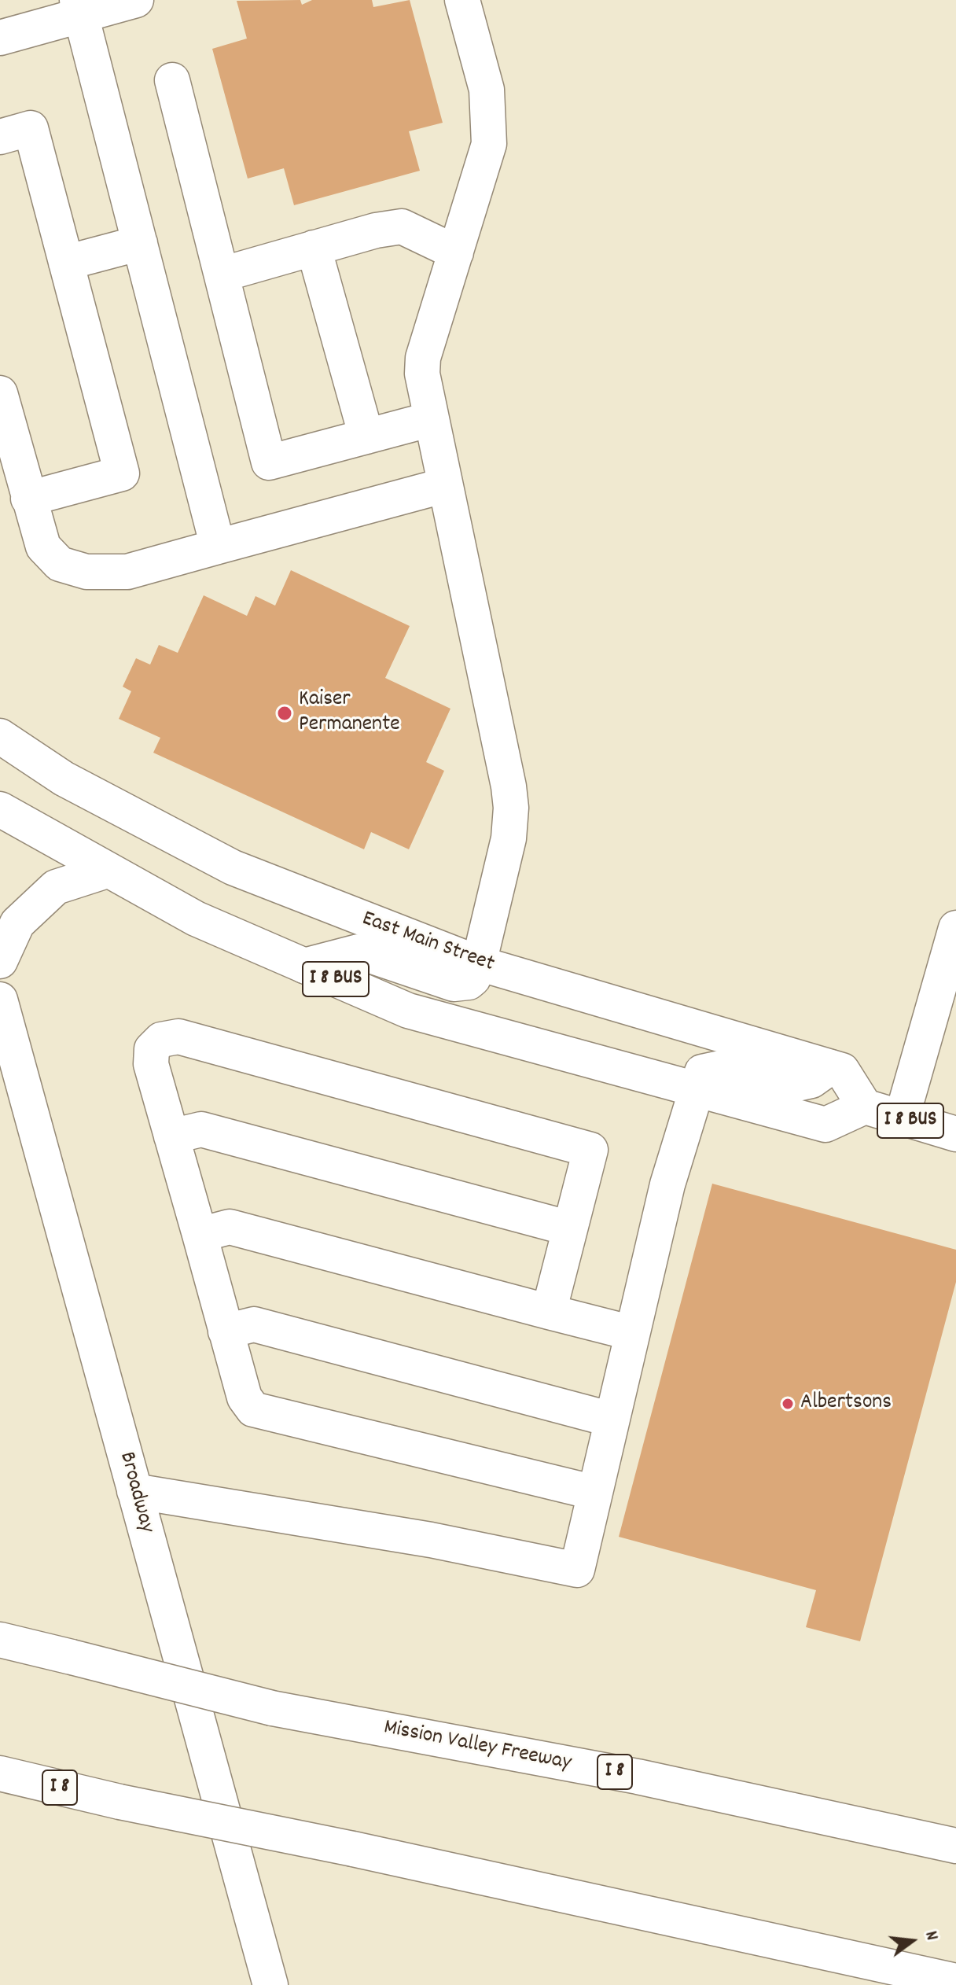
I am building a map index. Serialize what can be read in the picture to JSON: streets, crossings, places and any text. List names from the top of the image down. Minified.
{"streets":{"main road":["East Main Street","I 8 BUS","Broadway","Mission Valley Freeway","I 8"]},"crossings":[["East Main Street","I 8 BUS"]],"places":["Kaiser Permanente","Albertsons"],"north":"right"}
